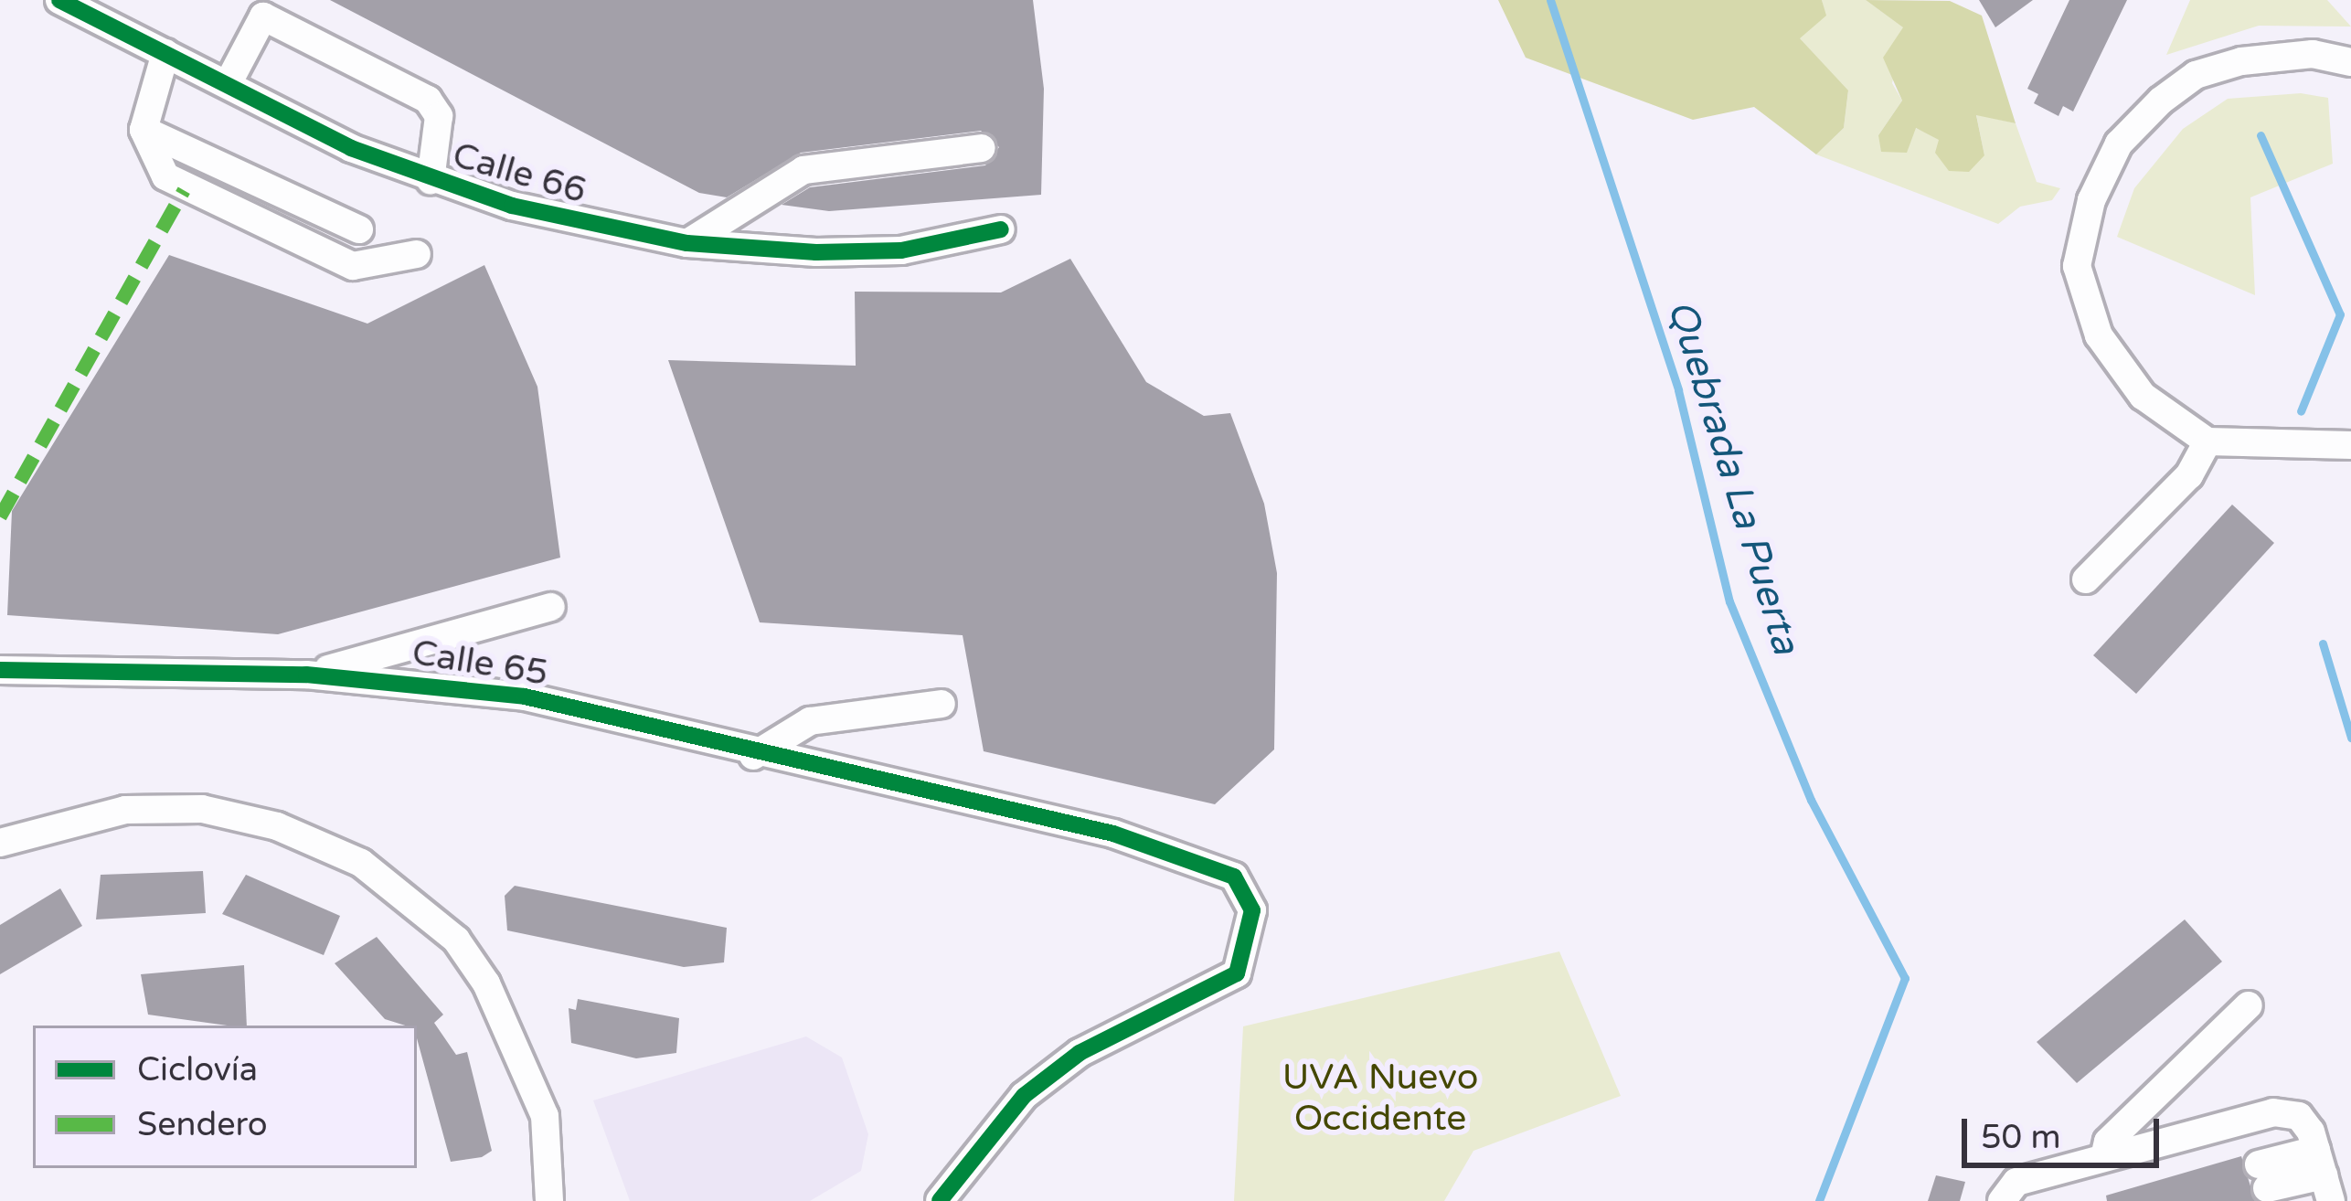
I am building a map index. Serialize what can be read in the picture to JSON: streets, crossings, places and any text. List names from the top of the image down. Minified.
{"streets":{"street":["Calle 66","Calle 65"]},"water":["Quebrada La Puerta"],"parks":["UVA Nuevo Occidente"],"legend":["Ciclovía","Sendero"],"scale_bar":"50 m"}
